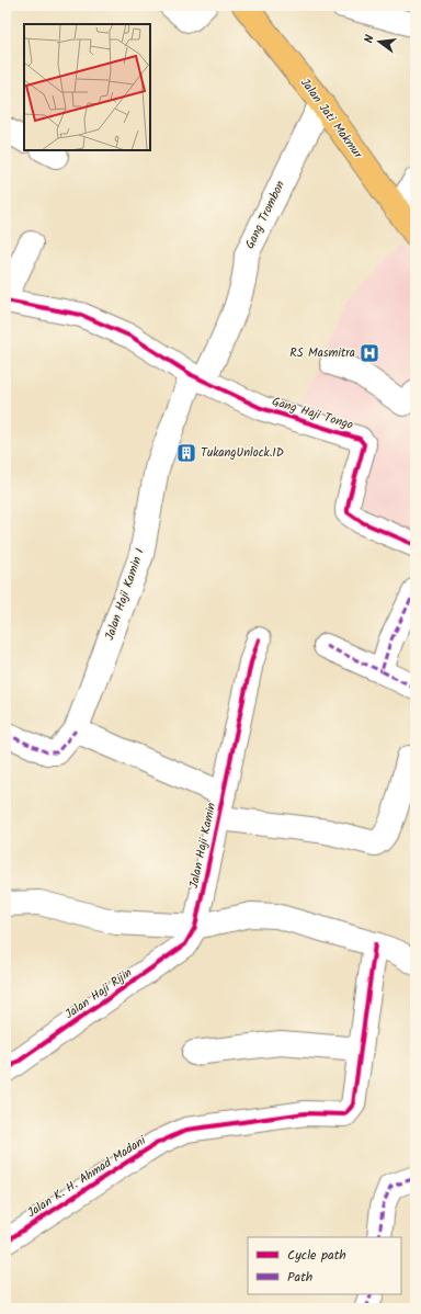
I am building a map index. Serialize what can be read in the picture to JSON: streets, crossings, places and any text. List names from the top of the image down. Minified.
{"streets":{"main road":["Jalan Jati Makmur"],"street":["Gang Trombon","Gang Haji Tongo","Jalan Haji Kamin I","Jalan Haji Kamin","Jalan Haji Rijin","Jalan K. H. Ahmad Madani"]},"crossings":[["Jalan Jati Makmur","Gang Trombon"],["Gang Trombon","Gang Haji Tongo"],["Gang Trombon","Jalan Haji Kamin I"],["Gang Haji Tongo","Jalan Haji Kamin I"],["Jalan Haji Kamin I","Jalan Haji Kamin"],["Jalan Haji Kamin","Jalan Haji Rijin"]],"places":{"hospital":["RS Masmitra"],"building":["TukangUnlock.ID"]},"legend":["Cycle path","Path"],"north":"left"}
